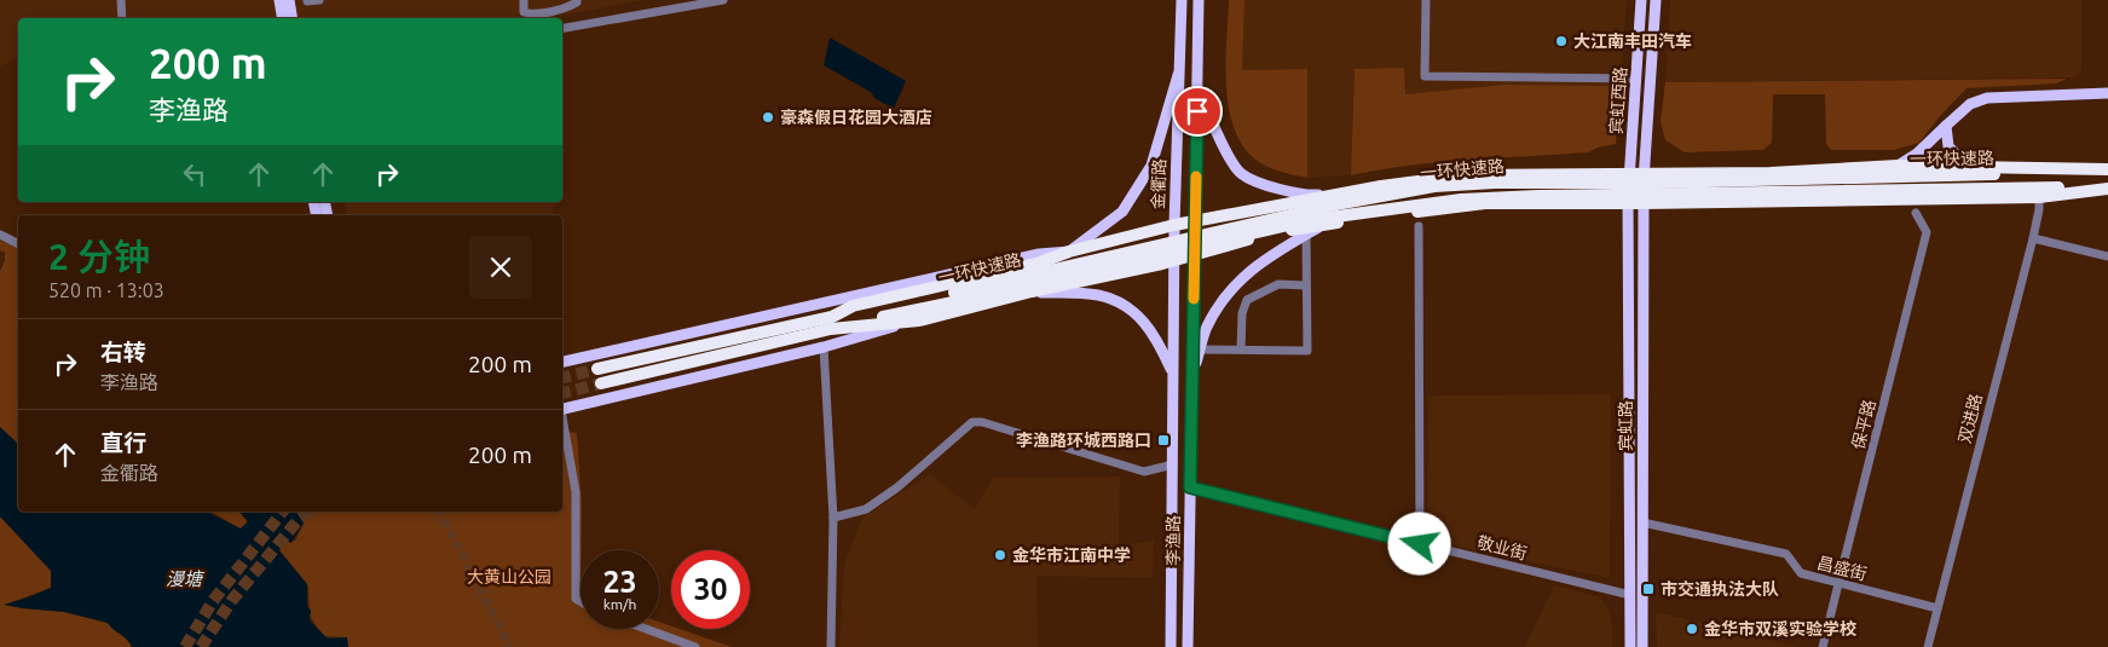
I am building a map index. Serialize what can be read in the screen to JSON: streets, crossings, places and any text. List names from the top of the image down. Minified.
{"streets":{"highway":["一环快速路"],"main road":["宾虹西路","金衢路","宾虹路","李渔路"],"street":["双进路","保平路","敬业街","昌盛街"]},"crossings":[["宾虹西路","宾虹路"],["金衢路","李渔路"],["双进路","昌盛街"],["保平路","昌盛街"],["宾虹路","敬业街"],["宾虹路","昌盛街"],["李渔路","敬业街"]],"water":["漫塘"],"parks":["大黄山公园"],"places":{"other":["大江南丰田汽车","豪森假日花园大酒店","金华市江南中学","金华市双溪实验学校"],"transit":["李渔路环城西路口","市交通执法大队"]},"page":{"turn":["200 m","李渔路"],"heading":["2 分钟","520 m · 13:03"],"list":[{"name":"右转","note":"李渔路","value":"200 m"},{"name":"直行","note":"金衢路","value":"200 m"}],"speed":"23 km/h","limit":"30"}}
